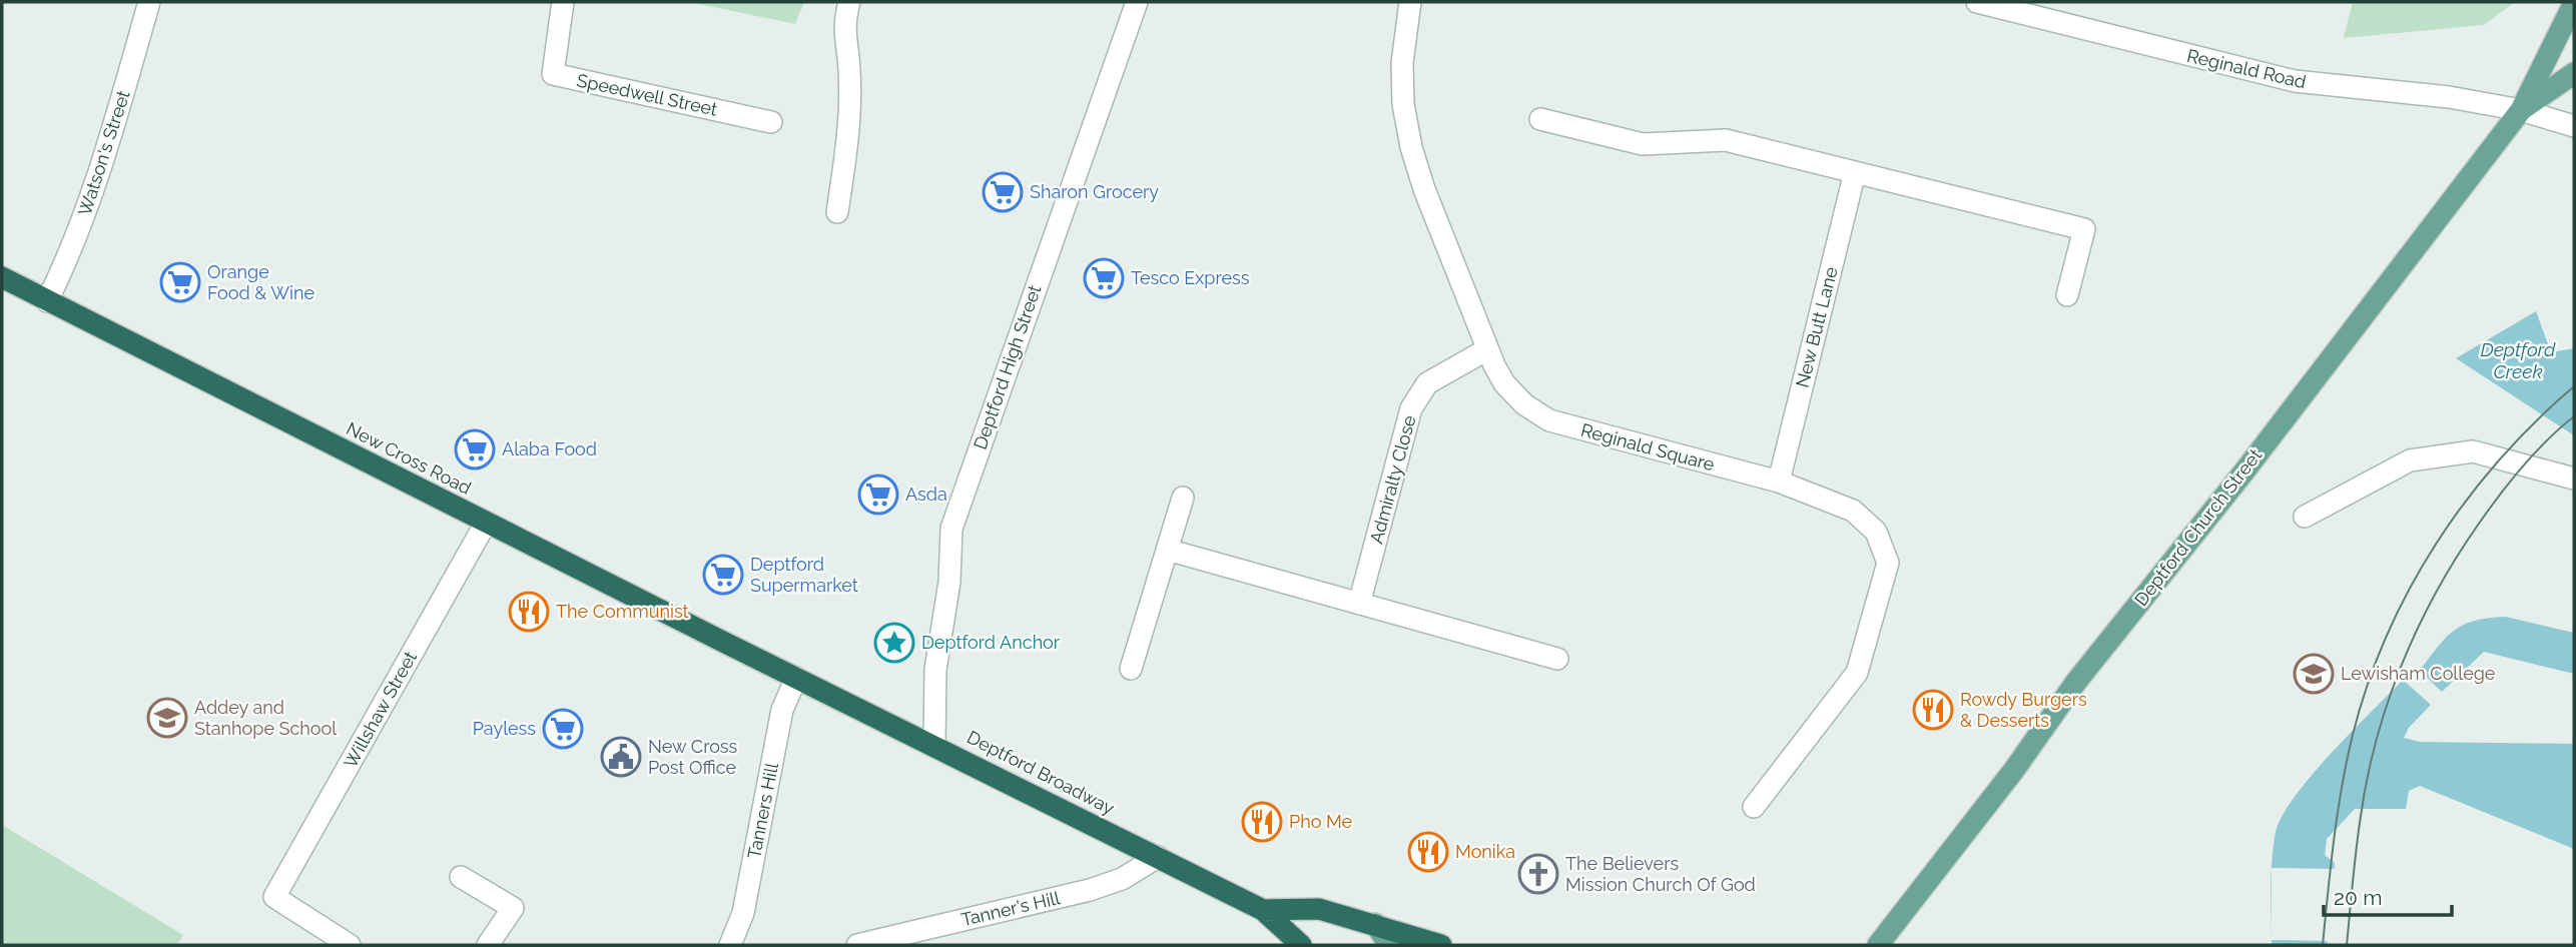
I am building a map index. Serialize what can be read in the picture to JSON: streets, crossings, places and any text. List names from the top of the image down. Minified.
{"streets":{"highway":["New Cross Road","Deptford Broadway"],"main road":["Deptford Church Street"],"street":["Reginald Road","Speedwell Street","Watson's Street","New Butt Lane","Deptford High Street","Reginald Square","Admiralty Close","Willshaw Street","Tanners Hill","Tanner's Hill"]},"crossings":[["Reginald Road","Deptford Church Street"],["Watson's Street","New Cross Road"],["New Butt Lane","Reginald Square"],["Deptford High Street","Deptford Broadway"],["Reginald Square","Admiralty Close"],["New Cross Road","Willshaw Street"],["New Cross Road","Deptford Broadway"],["New Cross Road","Tanners Hill"],["Deptford Broadway","Tanners Hill"],["Deptford Broadway","Tanner's Hill"]],"water":["Deptford Creek"],"places":{"supermarket":["Sharon Grocery","Tesco Express","Orange Food & Wine","Alaba Food","Asda","Deptford Supermarket","Payless"],"restaurant":["The Communist","Rowdy Burgers & Desserts","Pho Me","Monika"],"place":["Deptford Anchor"],"school or university":["Lewisham College","Addey and Stanhope School"],"public building":["New Cross Post Office"],"church":["The Believers Mission Church Of God"]},"scale_bar":"20 m"}
